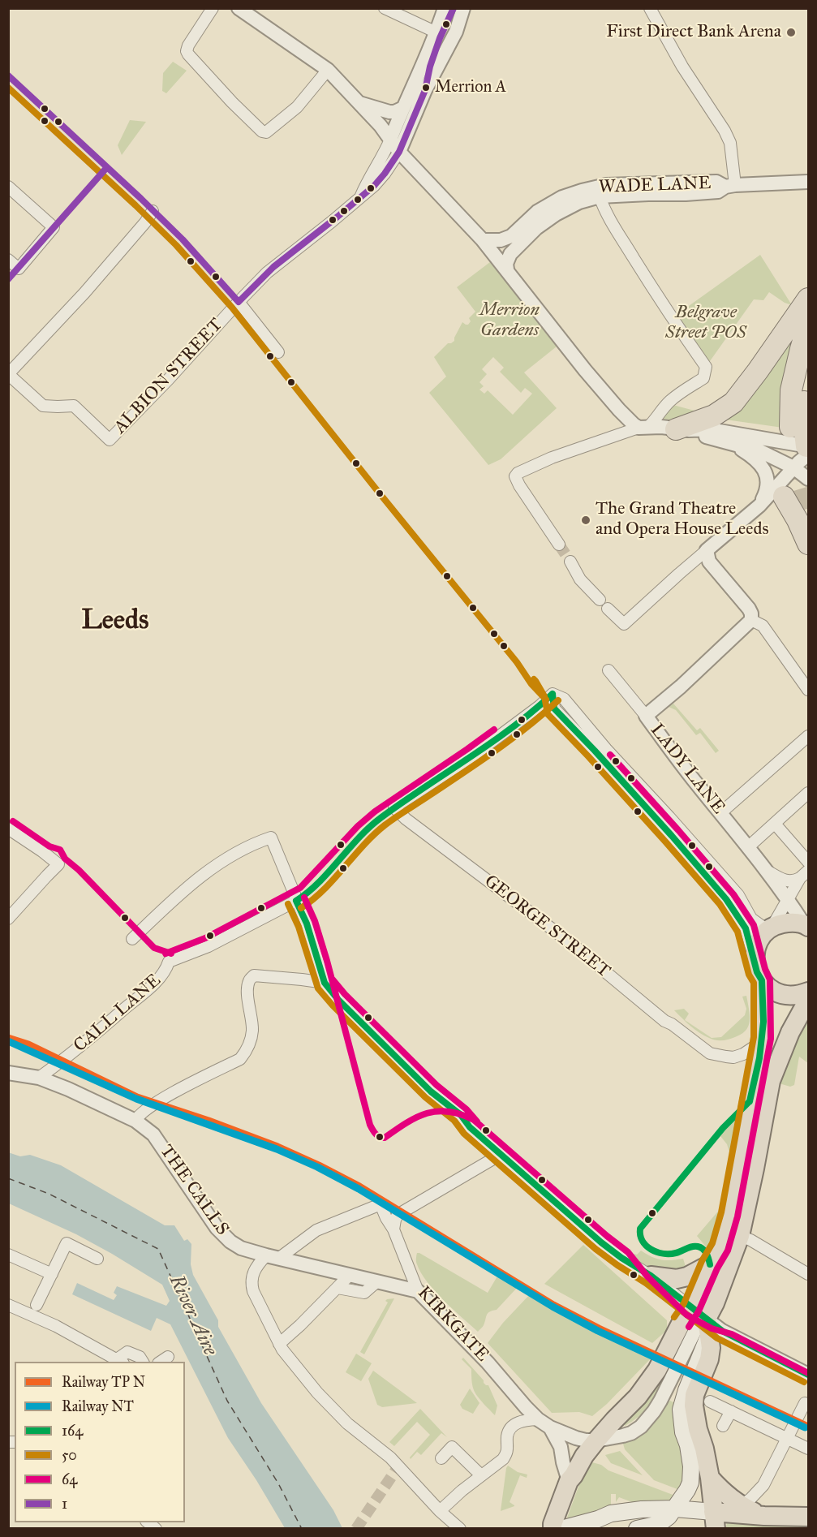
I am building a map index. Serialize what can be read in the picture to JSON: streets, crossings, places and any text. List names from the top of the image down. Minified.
{"streets":{"street":["WADE LANE","ALBION STREET","LADY LANE","GEORGE STREET","CALL LANE","THE CALLS","KIRKGATE"]},"crossings":[["CALL LANE","THE CALLS"],["THE CALLS","KIRKGATE"]],"districts":["Leeds"],"water":["River Aire"],"parks":["Merrion Gardens","Belgrave Street POS"],"places":["First Direct Bank Arena","Merrion A","The Grand Theatre and Opera House Leeds"],"lines":["transit line 1","transit line 50","transit line 164","transit line 64","rail line NT"],"legend":["Railway TP N","Railway NT","164","50","64","1"]}
